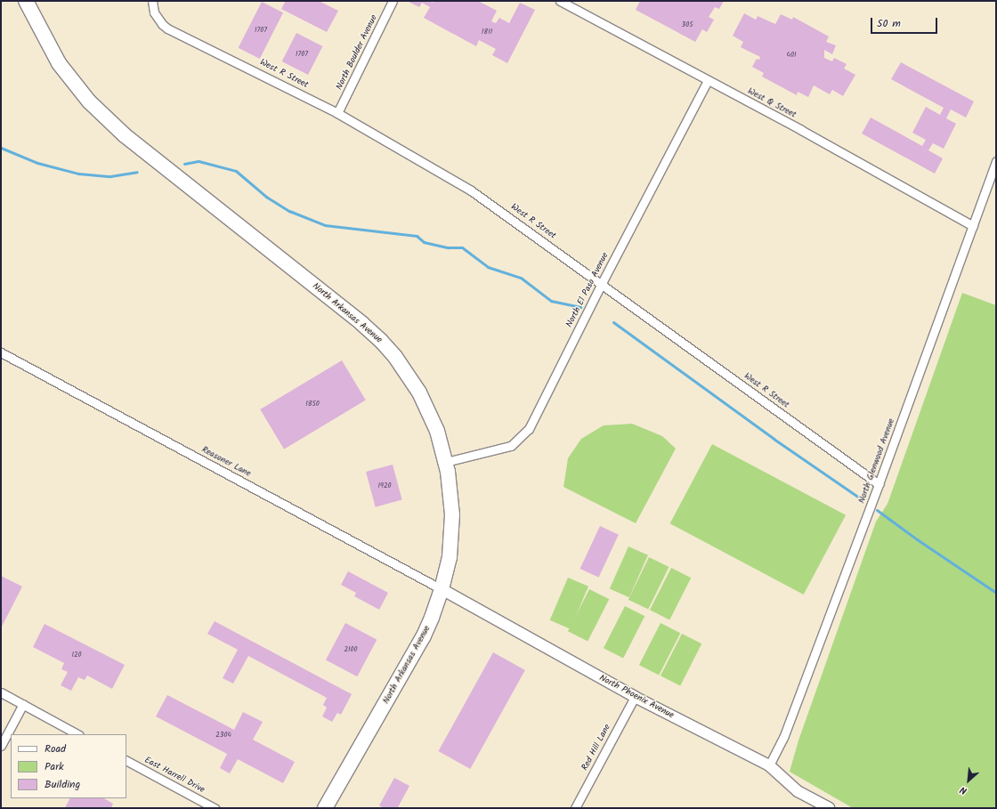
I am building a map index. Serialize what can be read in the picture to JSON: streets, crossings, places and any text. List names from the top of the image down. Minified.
{"streets":{"highway":["North Arkansas Avenue"],"street":["North Boulder Avenue","West R Street","West Q Street","North El Paso Avenue","North Glenwood Avenue","Reasoner Lane","North Phoenix Avenue","Red Hill Lane","East Harrell Drive"]},"crossings":[["North Boulder Avenue","West R Street"],["West R Street","North El Paso Avenue"],["West R Street","North Glenwood Avenue"],["West Q Street","North El Paso Avenue"],["West Q Street","North Glenwood Avenue"],["North El Paso Avenue","North Arkansas Avenue"],["North Arkansas Avenue","Reasoner Lane"],["North Arkansas Avenue","North Phoenix Avenue"],["North Glenwood Avenue","North Phoenix Avenue"],["Reasoner Lane","North Phoenix Avenue"],["North Phoenix Avenue","Red Hill Lane"]],"house_numbers":["305","1707","1811","1707","401","1850","1920","2100","120","2304"],"legend":["Road","Park","Building"],"scale_bar":"50 m","north":"bottom left"}
